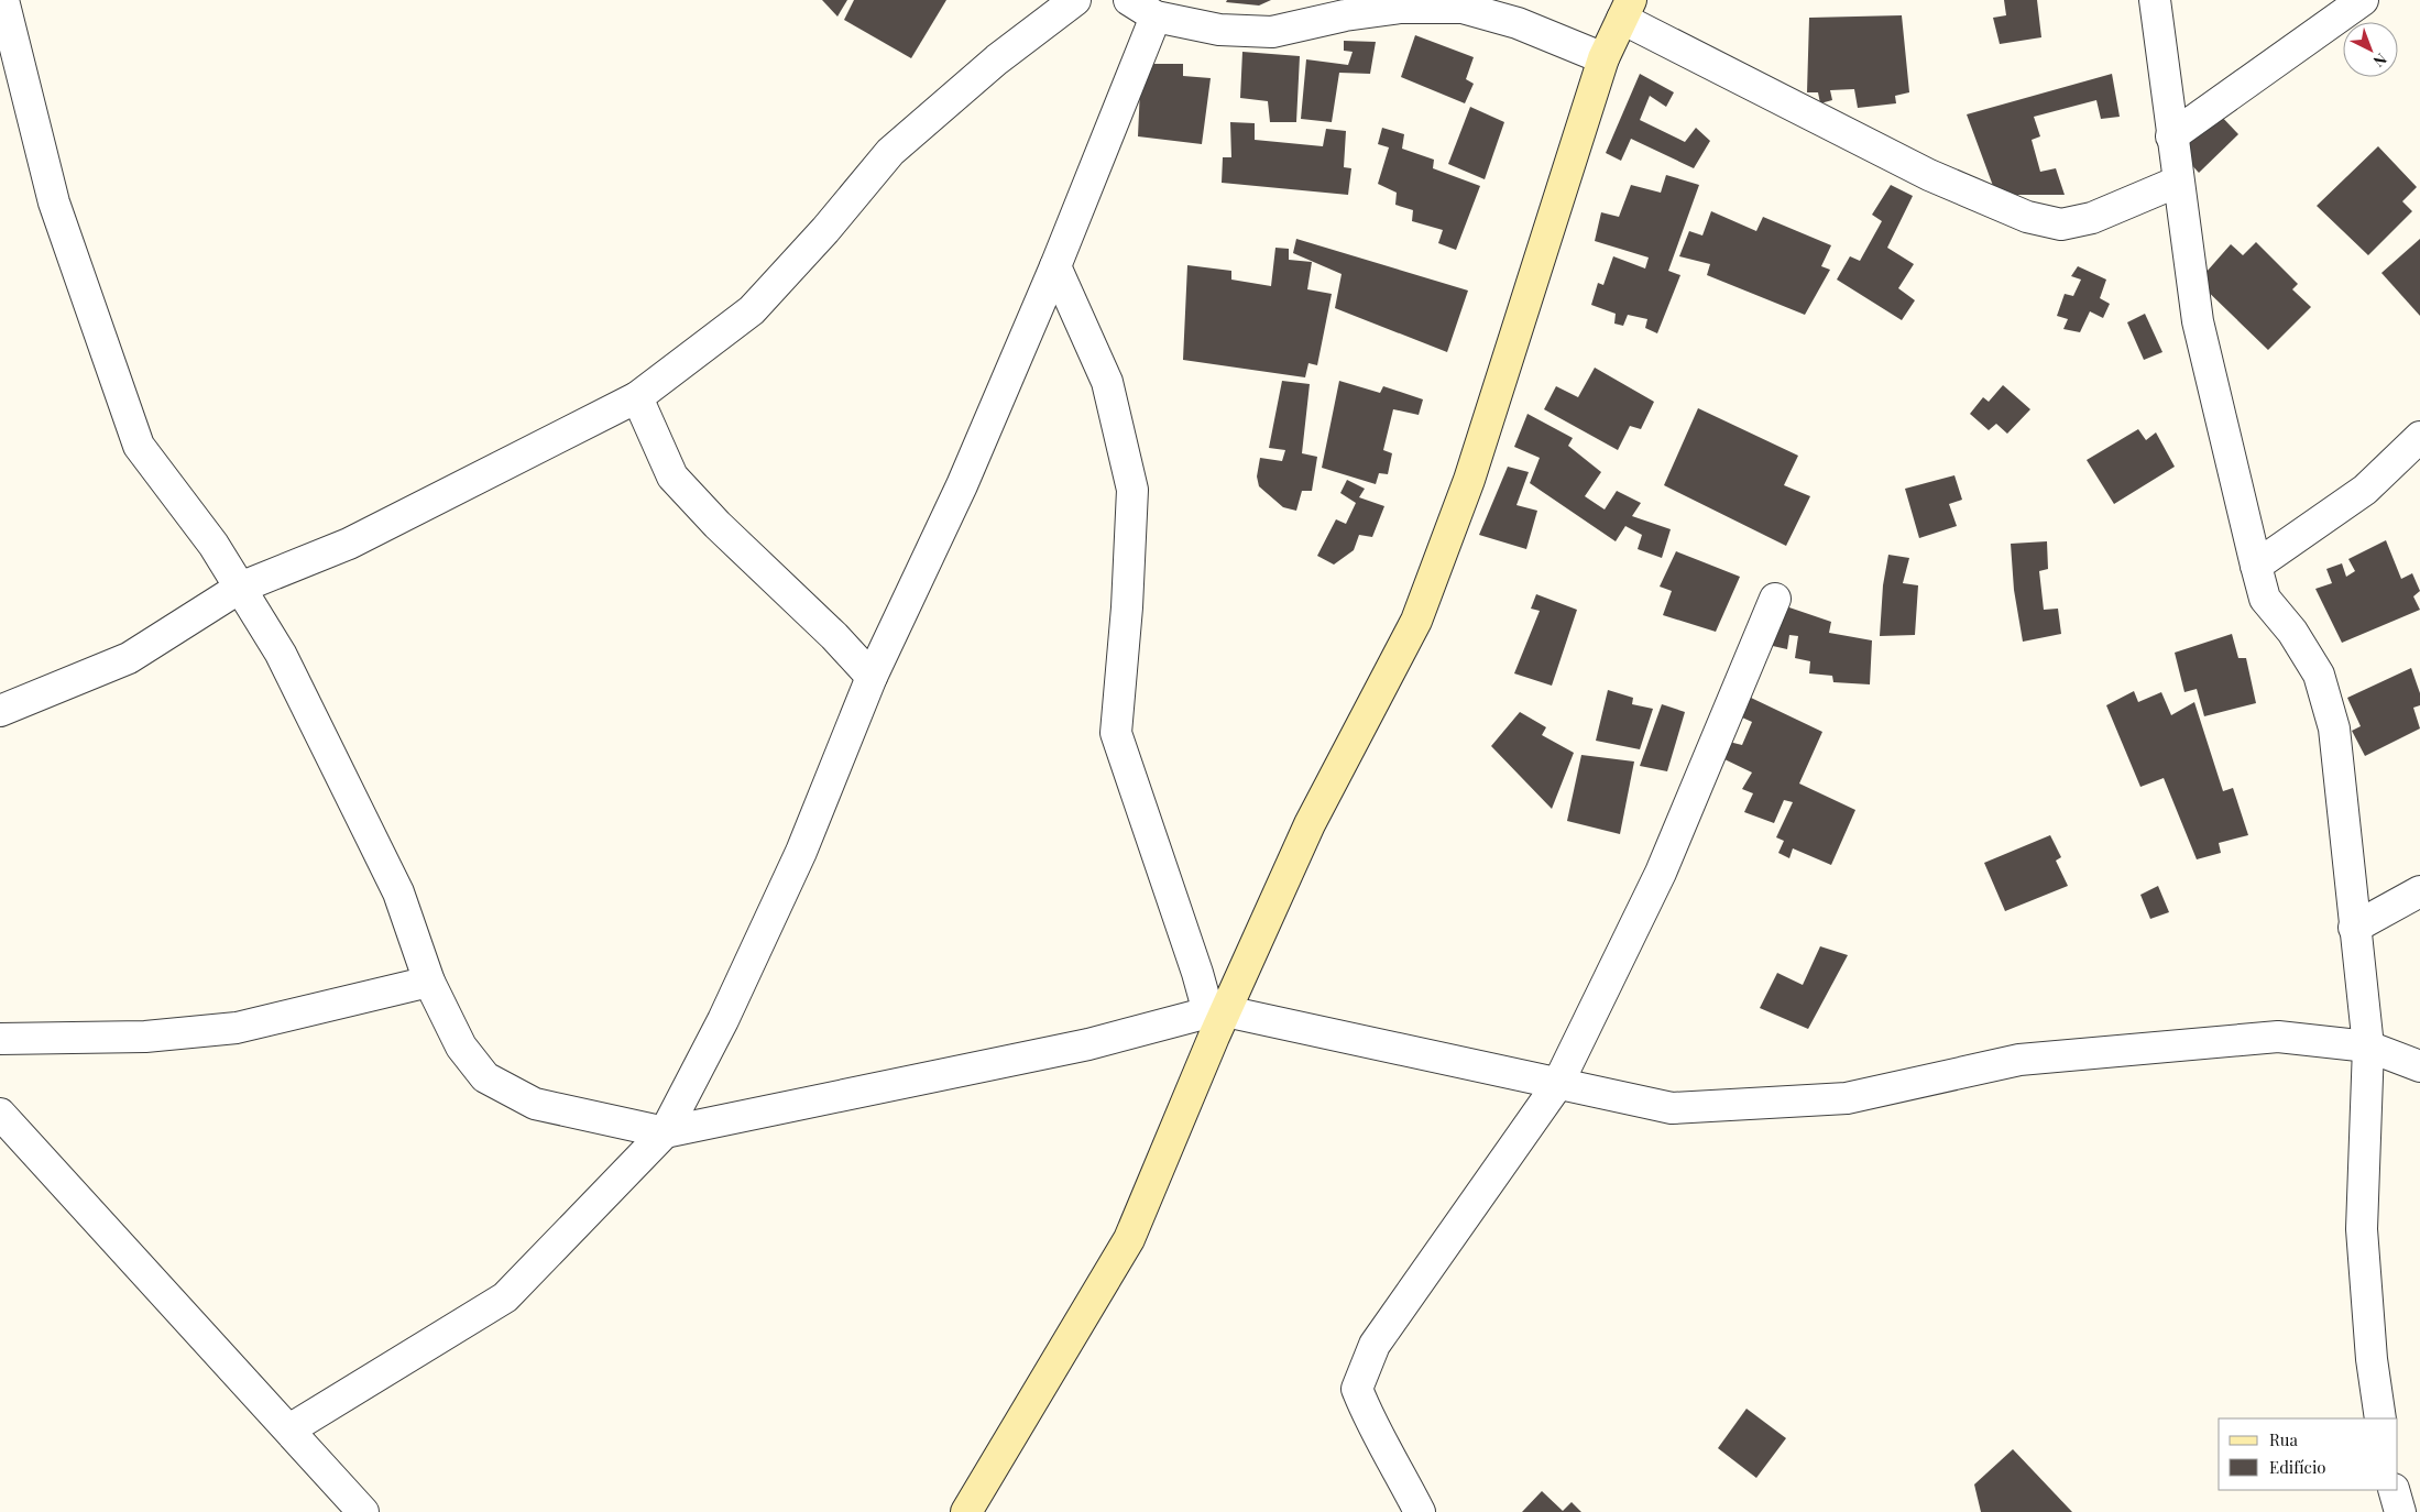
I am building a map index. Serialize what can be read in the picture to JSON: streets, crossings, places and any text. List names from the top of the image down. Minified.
{"legend":["Rua","Edifício"],"north":"bottom right"}
